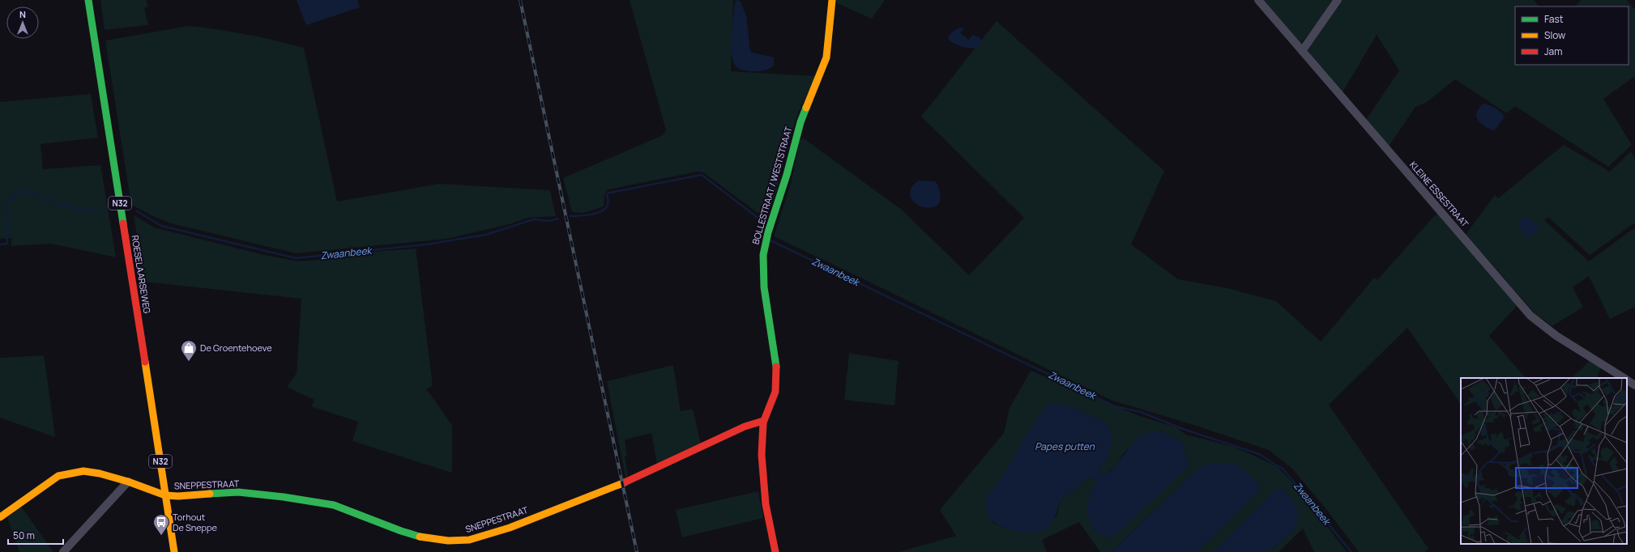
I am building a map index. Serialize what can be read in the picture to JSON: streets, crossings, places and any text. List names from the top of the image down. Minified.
{"streets":{"street":["BOLLESTRAAT / WESTSTRAAT","KLEINE ESSESTRAAT","N32","ROESELAARSEWEG","SNEPPESTRAAT"]},"crossings":[["BOLLESTRAAT / WESTSTRAAT","SNEPPESTRAAT"],["ROESELAARSEWEG","SNEPPESTRAAT"]],"water":["Zwaanbeek","Papes putten"],"places":{"shop":["De Groentehoeve"],"bus stop":["Torhout De Sneppe"]},"legend":["Fast","Slow","Jam"],"scale_bar":"50 m","north":"top"}
